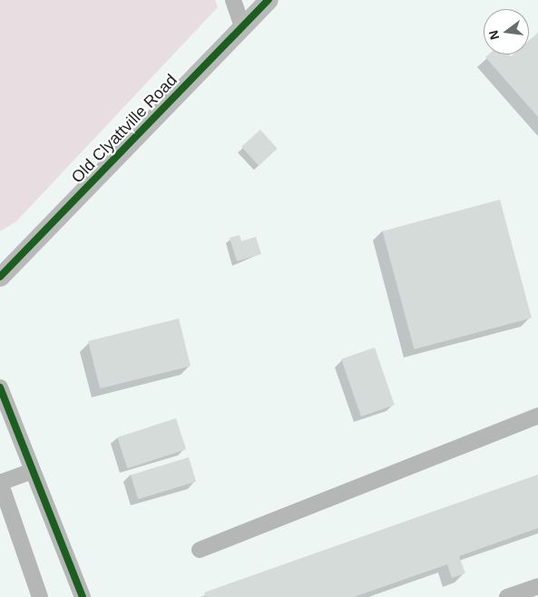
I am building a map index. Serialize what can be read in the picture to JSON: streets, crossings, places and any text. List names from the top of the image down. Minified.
{"streets":{"main road":["Old Clyattville Road"]},"north":"left"}
